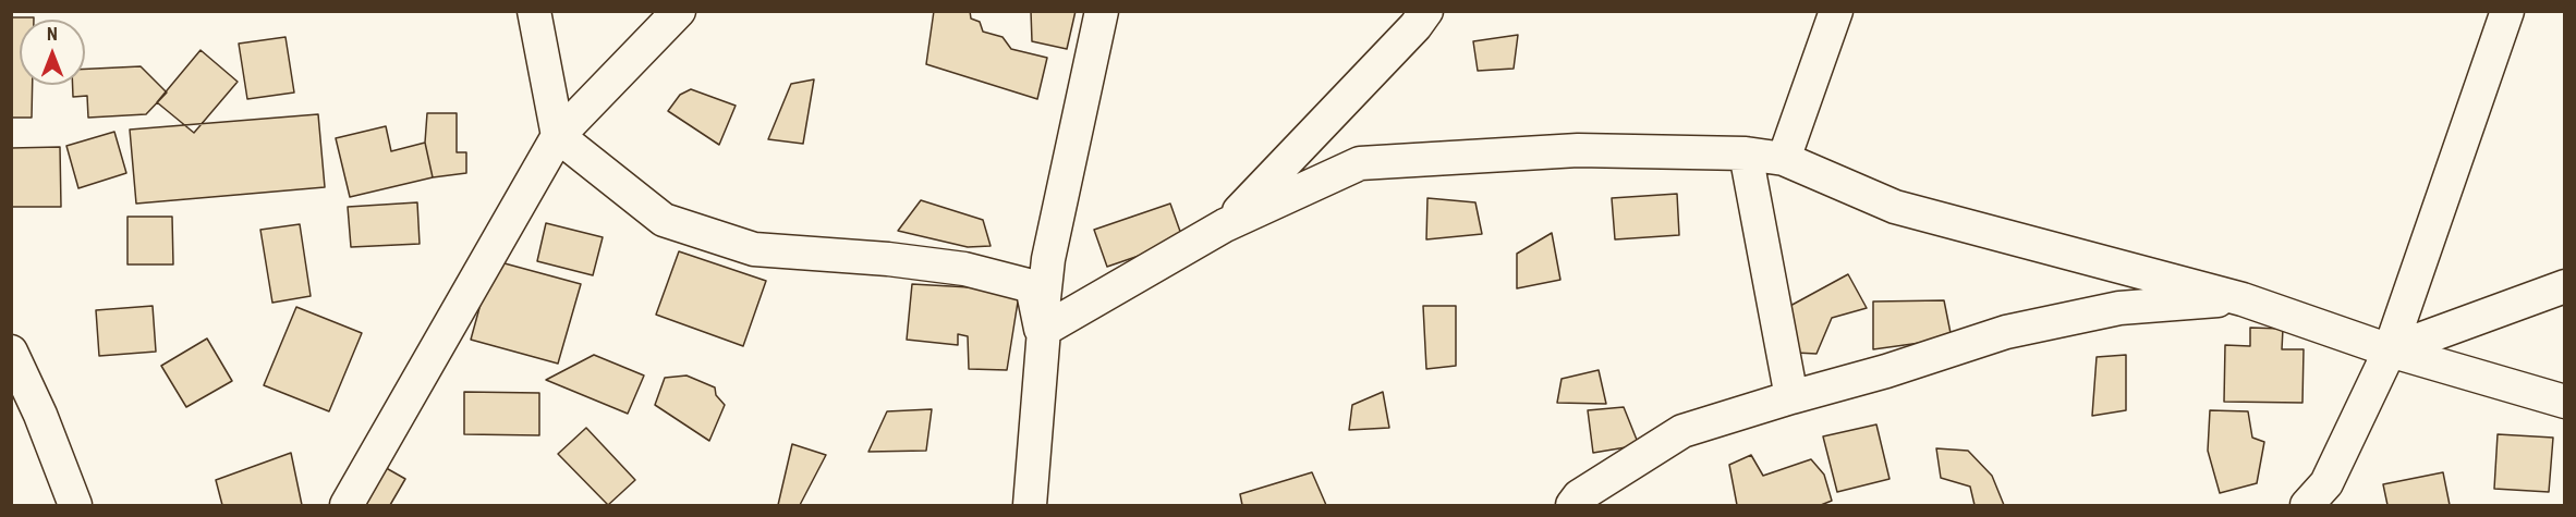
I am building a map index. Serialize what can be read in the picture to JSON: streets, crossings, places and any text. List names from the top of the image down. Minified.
{"north":"top"}
